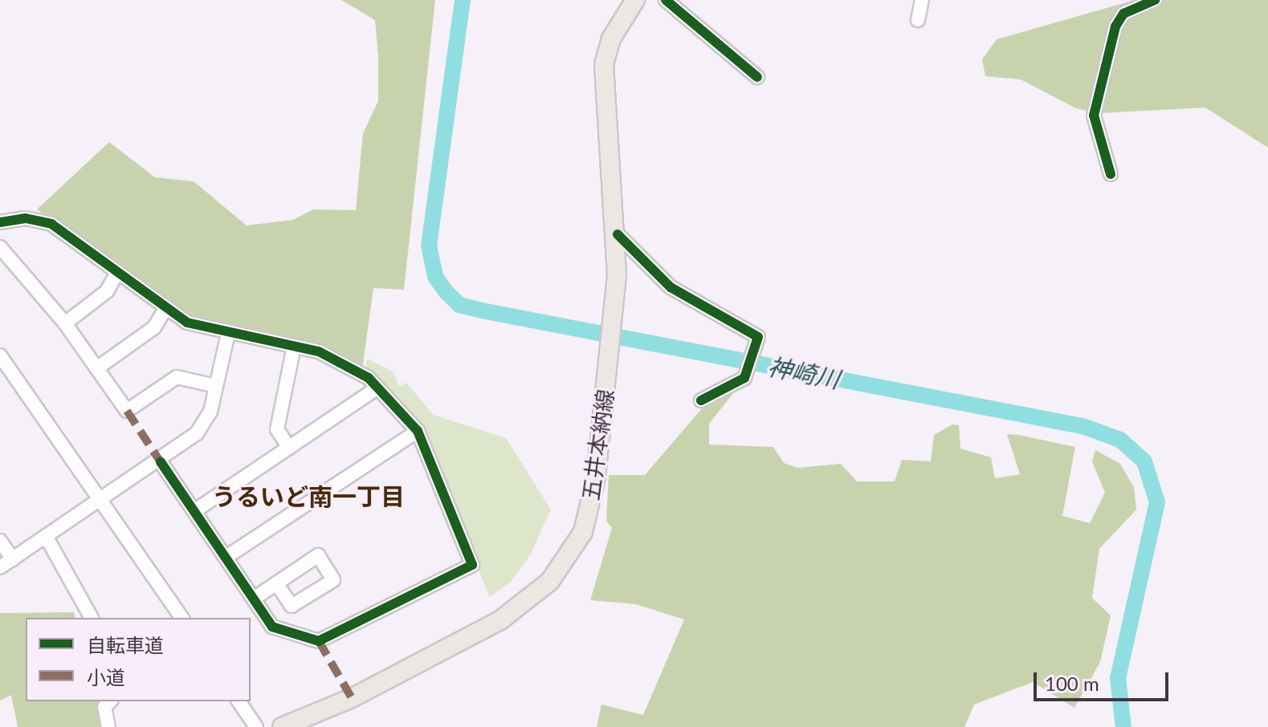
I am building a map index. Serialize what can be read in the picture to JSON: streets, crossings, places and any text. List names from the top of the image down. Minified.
{"streets":{"main road":["五井本納線"]},"districts":["うるいど南一丁目"],"water":["神崎川"],"legend":["自転車道","小道"],"scale_bar":"100 m"}
